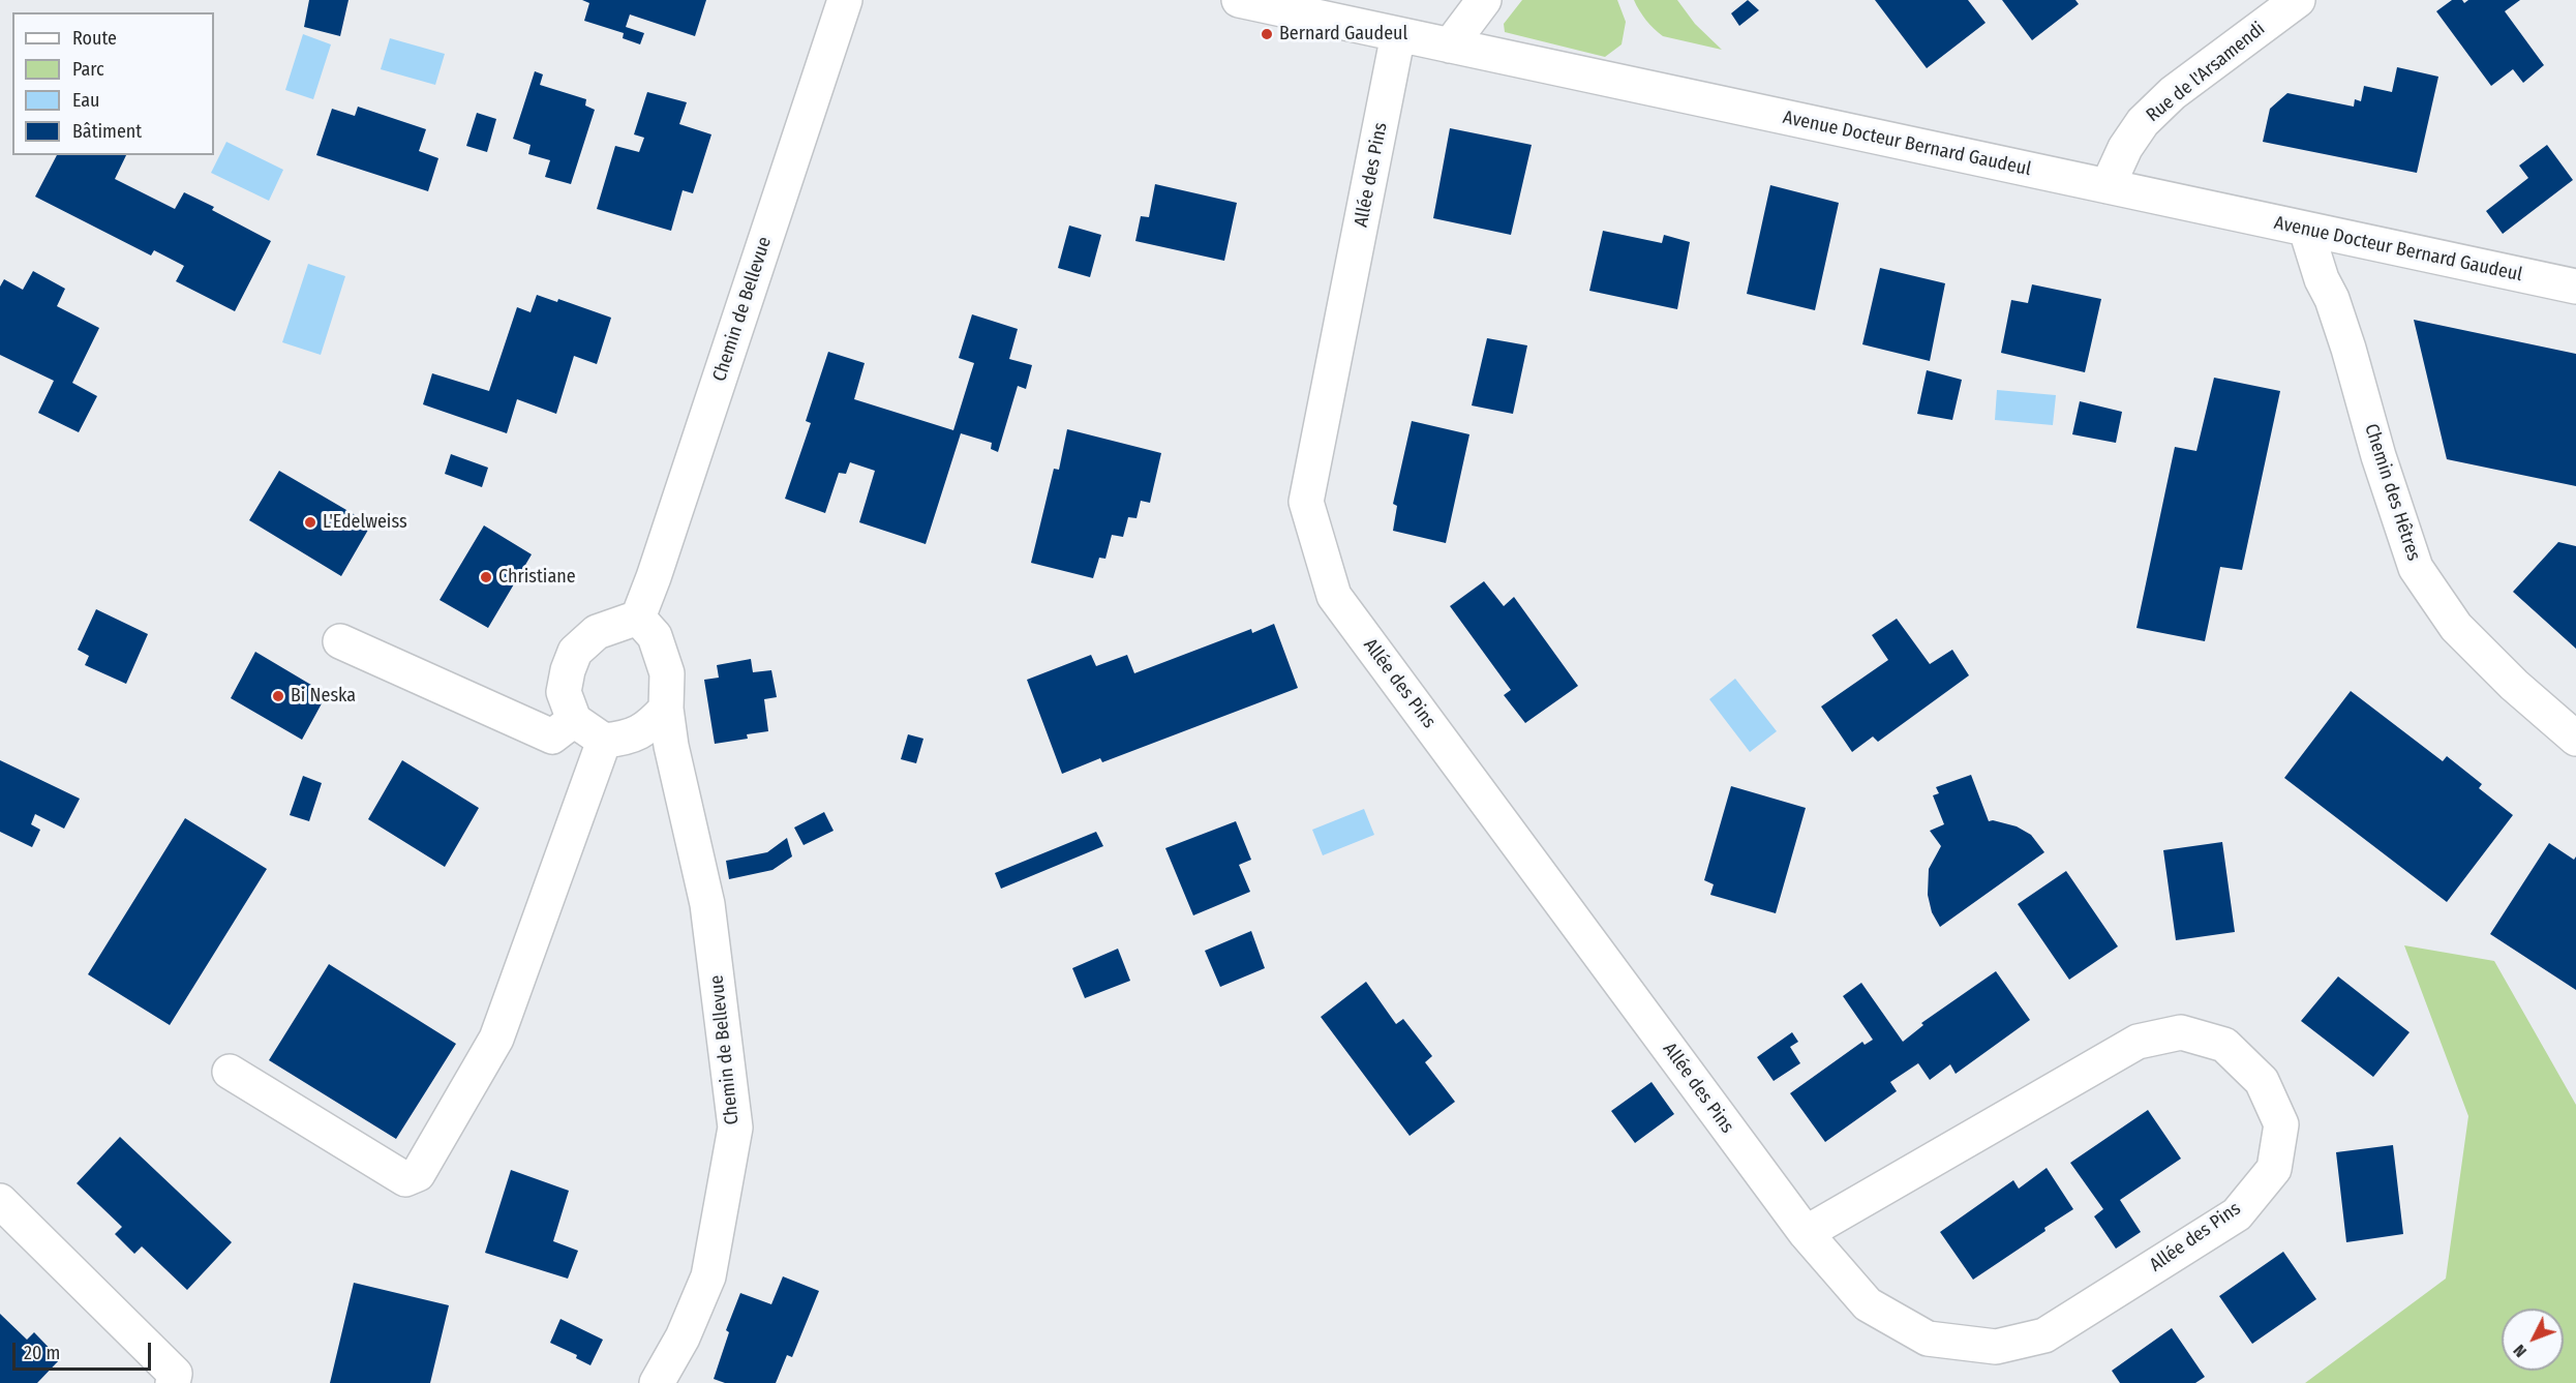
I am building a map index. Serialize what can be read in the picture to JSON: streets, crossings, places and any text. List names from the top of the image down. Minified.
{"streets":{"street":["Rue de l'Arsamendi","Avenue Docteur Bernard Gaudeul","Allée des Pins","Chemin de Bellevue","Chemin des Hêtres"]},"crossings":[["Rue de l'Arsamendi","Avenue Docteur Bernard Gaudeul"],["Avenue Docteur Bernard Gaudeul","Allée des Pins"],["Avenue Docteur Bernard Gaudeul","Chemin des Hêtres"]],"places":["Bernard Gaudeul","L'Edelweiss","Christiane","Bi Neska"],"legend":["Route","Parc","Eau","Bâtiment"],"scale_bar":"20 m","north":"bottom left"}
